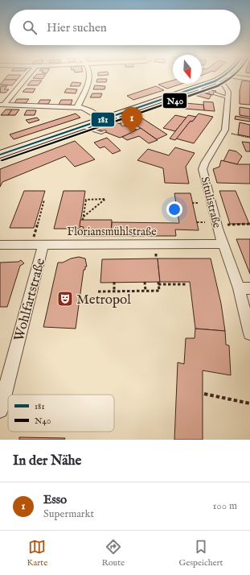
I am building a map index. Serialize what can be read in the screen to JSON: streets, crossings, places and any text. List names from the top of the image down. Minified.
{"streets":{"street":["Situlistraße","Floriansmühlstraße","Wohlfartstraße"]},"crossings":[["Situlistraße","Floriansmühlstraße"],["Floriansmühlstraße","Wohlfartstraße"]],"places":{"theatre":["Metropol"]},"lines":["transit line 181","transit line N40"],"legend":["181","N40"],"north":"bottom","page":{"search":"Hier suchen","pins":"1","heading":"In der Nähe","list":[{"mark":"1","name":"Esso","note":"Supermarkt","value":"100 m"}],"nav":["Karte","Route","Gespeichert"]}}
